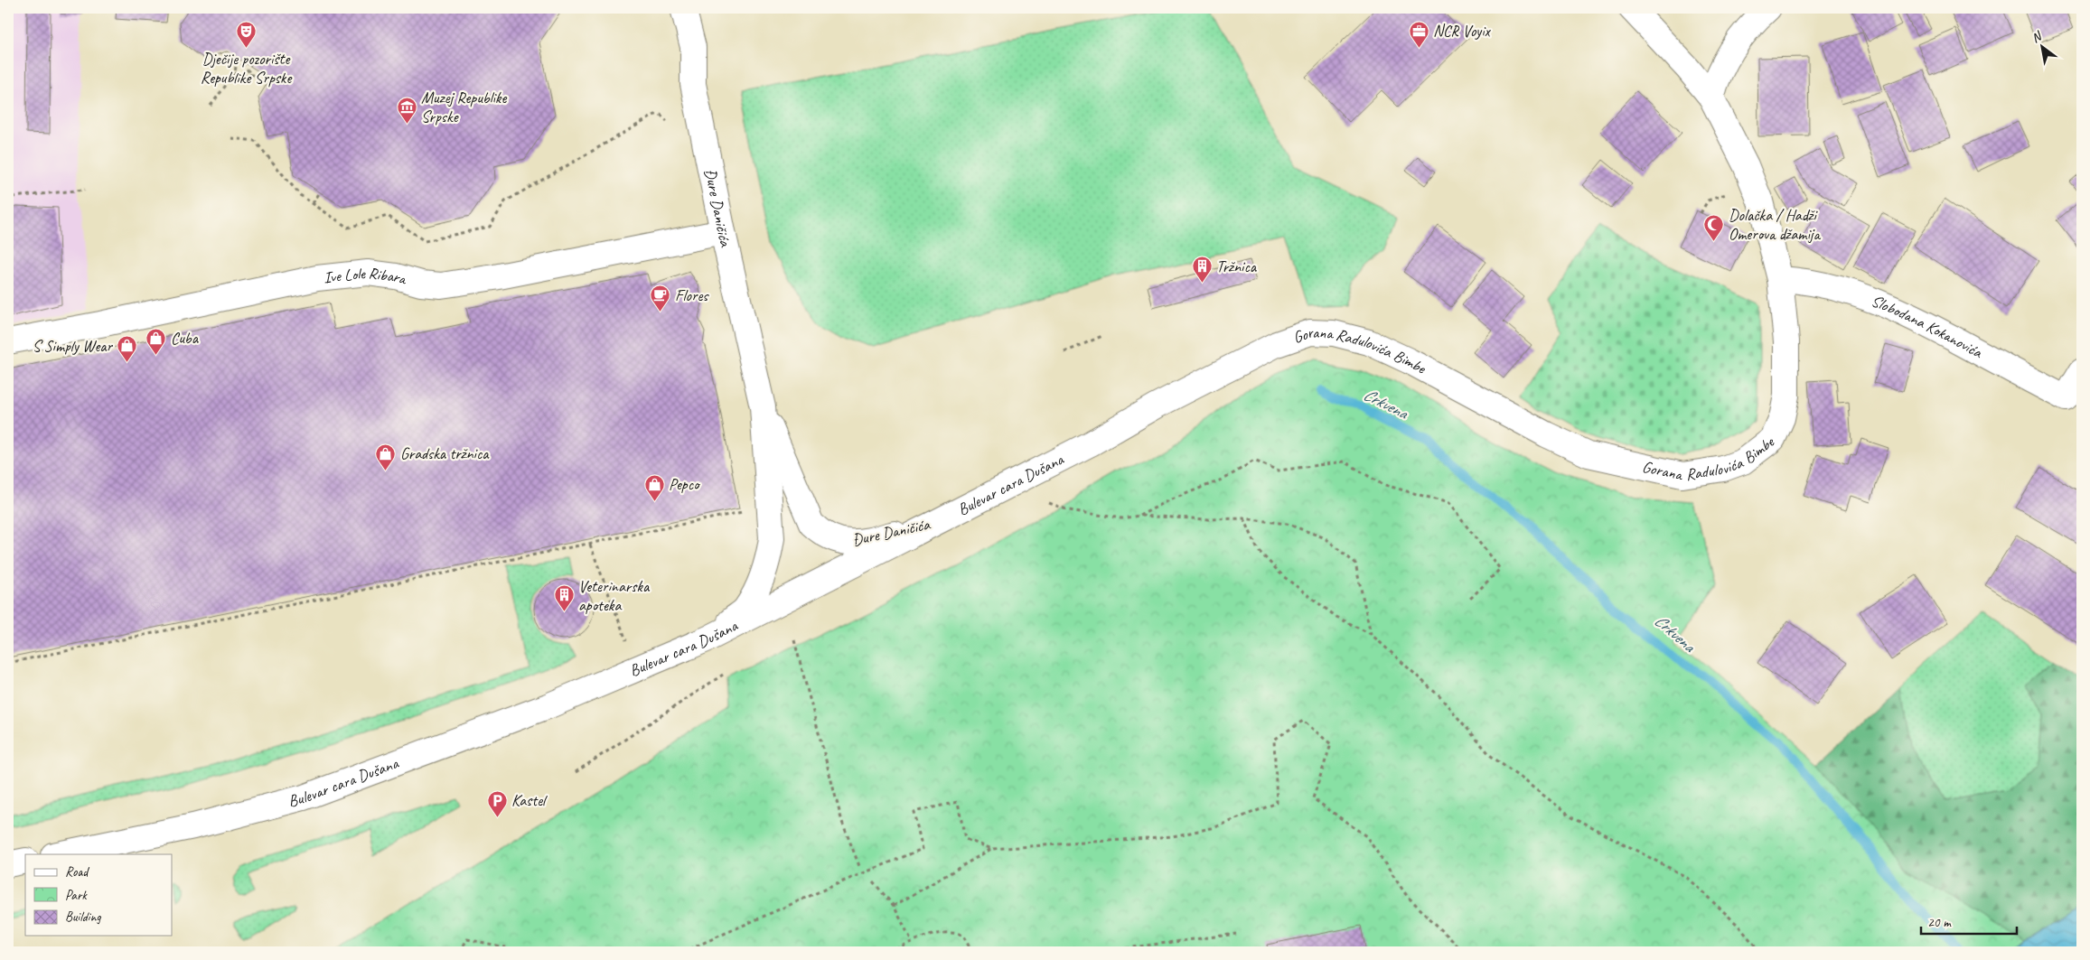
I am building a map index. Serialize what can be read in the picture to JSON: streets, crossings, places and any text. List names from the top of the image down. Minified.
{"streets":{"street":["Đure Daničića","Ive Lole Ribara","Slobodana Kokanovića","Gorana Radulovića Bimbe","Bulevar cara Dušana"]},"crossings":[["Đure Daničića","Ive Lole Ribara"],["Đure Daničića","Bulevar cara Dušana"],["Slobodana Kokanovića","Gorana Radulovića Bimbe"],["Gorana Radulovića Bimbe","Bulevar cara Dušana"]],"water":["Crkvena"],"places":{"office":["NCR Voyix"],"theatre":["Dječije pozorište Republike Srpske"],"museum":["Muzej Republike Srpske"],"mosque":["Dolačka / Hadži Omerova džamija"],"building":["Tržnica","Veterinarska apoteka"],"cafe":["Flores"],"shop":["Cuba","S Simply Wear","Gradska tržnica","Pepco"],"parking":["Kastel"]},"legend":["Road","Park","Building"],"scale_bar":"20 m","north":"top left"}
